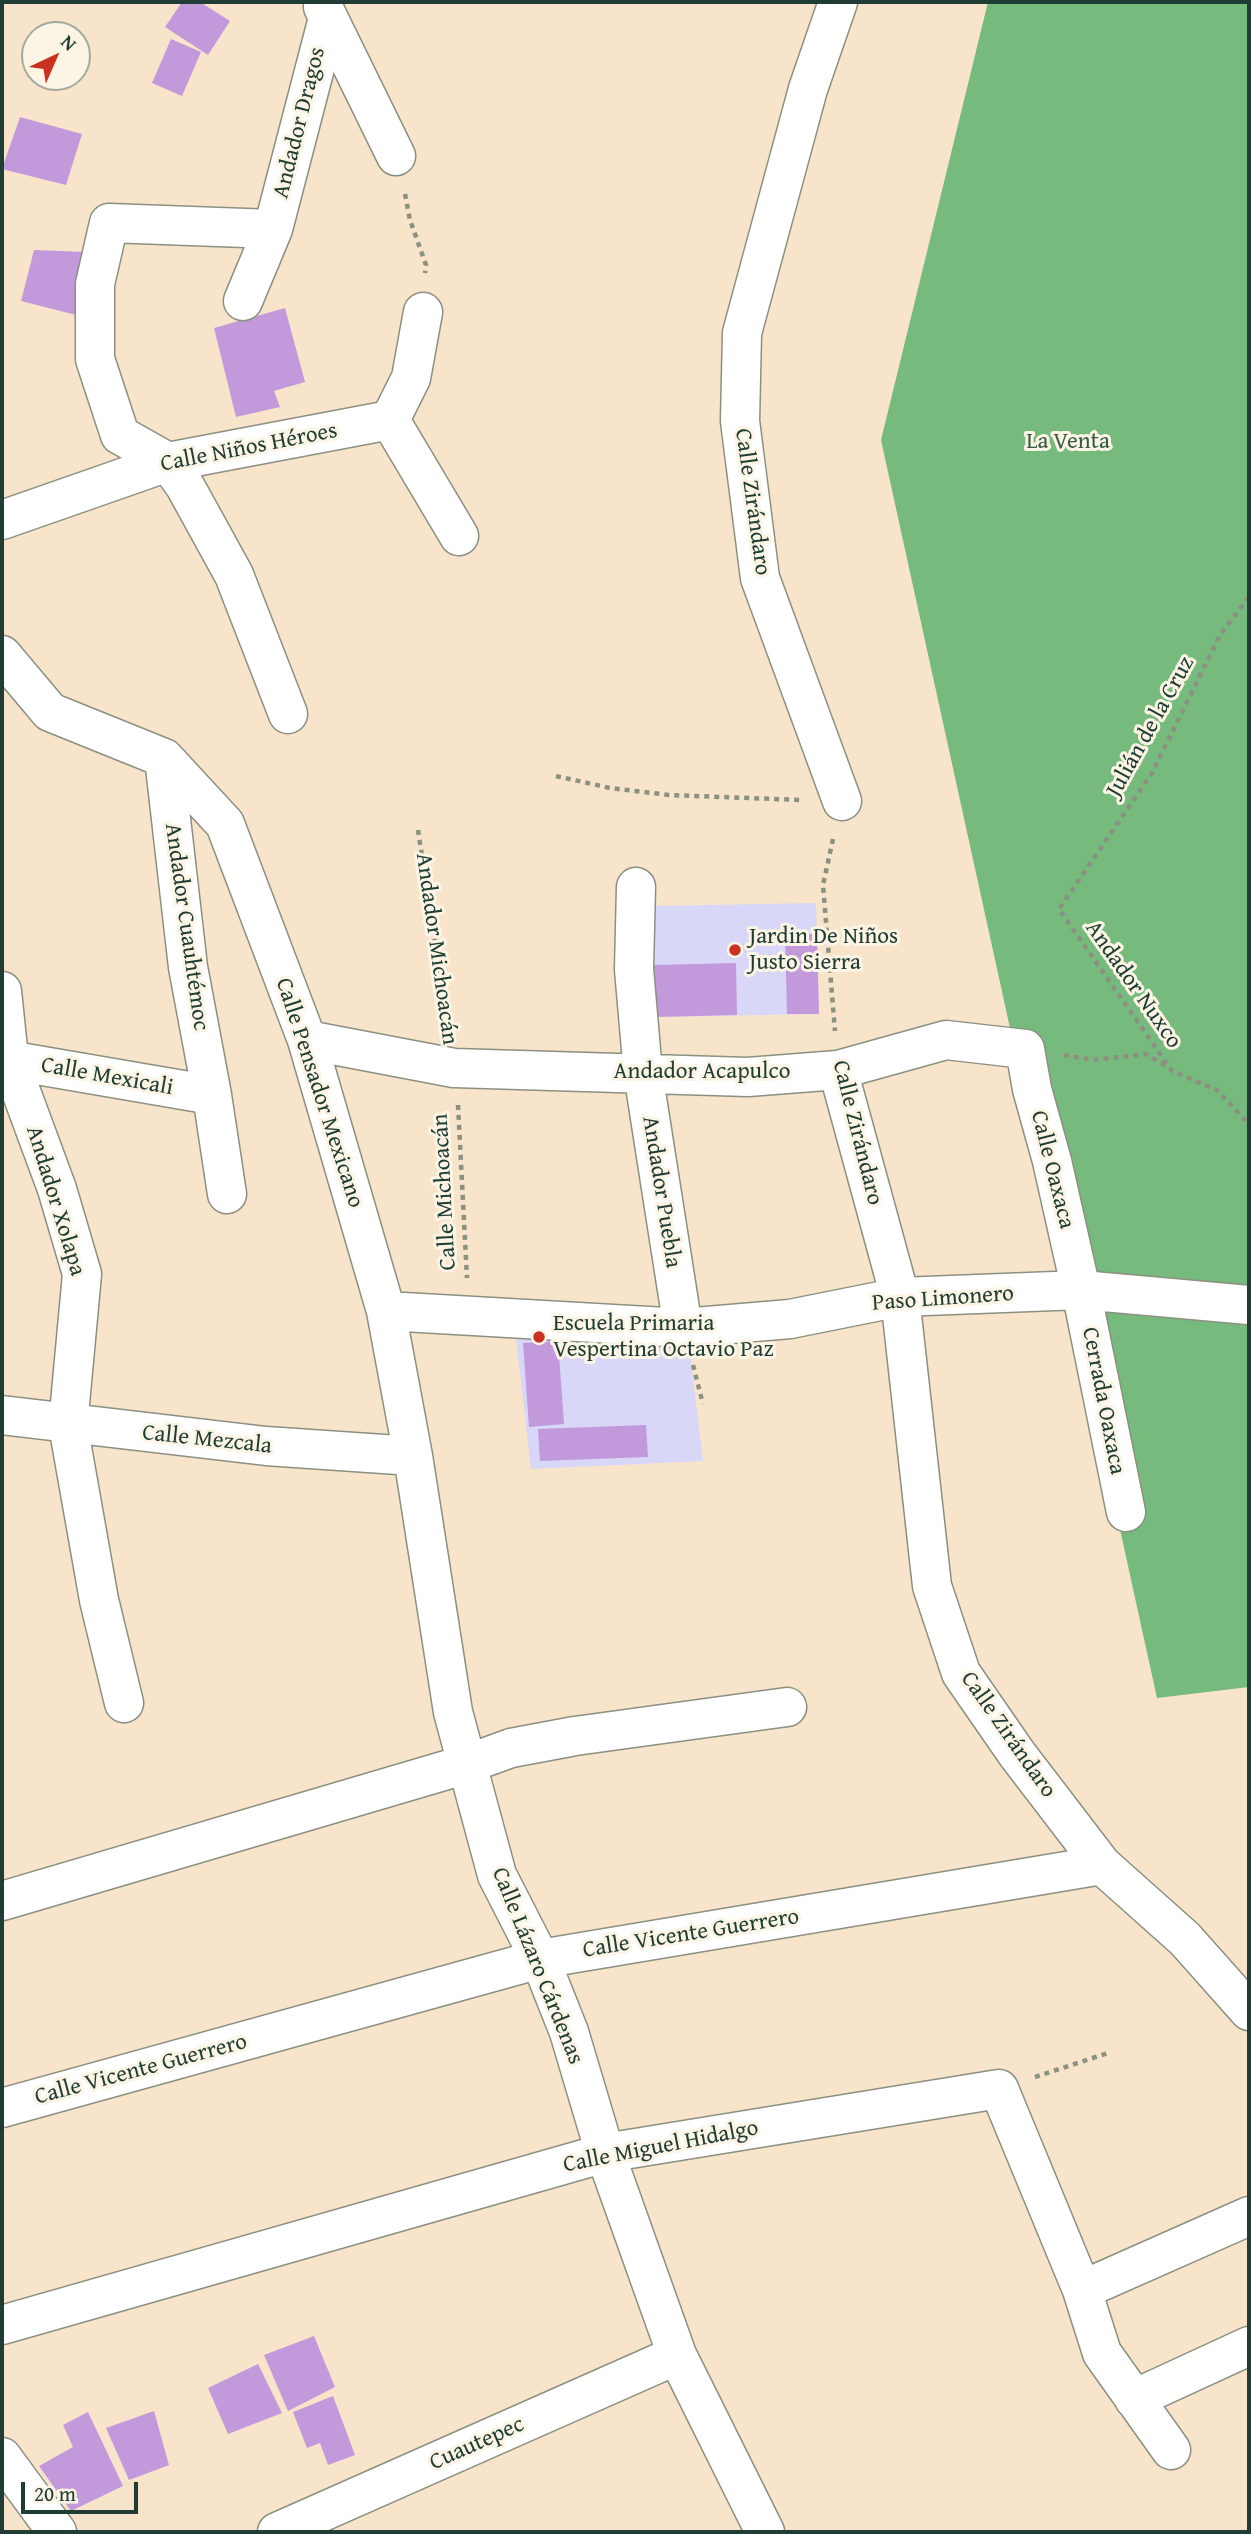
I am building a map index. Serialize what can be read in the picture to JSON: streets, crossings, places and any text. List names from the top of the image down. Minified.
{"streets":{"street":["Andador Dragos","Calle Niños Héroes","Calle Zirándaro","Andador Cuauhtémoc","Andador Acapulco","Calle Mexicali","Calle Pensador Mexicano","Calle Oaxaca","Andador Puebla","Andador Xolapa","Paso Limonero","Cerrada Oaxaca","Calle Mezcala","Calle Vicente Guerrero","Calle Lázaro Cárdenas","Calle Miguel Hidalgo","Cuautepec"],"path":["Julián de la Cruz","Andador Michoacán","Andador Nuxco","Calle Michoacán"]},"crossings":[["Andador Dragos","Calle Niños Héroes"],["Calle Zirándaro","Andador Acapulco"],["Calle Zirándaro","Paso Limonero"],["Calle Zirándaro","Calle Vicente Guerrero"],["Julián de la Cruz","Andador Nuxco"],["Andador Cuauhtémoc","Calle Mexicali"],["Andador Cuauhtémoc","Calle Pensador Mexicano"],["Andador Michoacán","Andador Acapulco"],["Andador Michoacán","Calle Michoacán"],["Andador Acapulco","Calle Pensador Mexicano"],["Andador Acapulco","Calle Oaxaca"],["Andador Acapulco","Calle Michoacán"],["Andador Acapulco","Andador Puebla"],["Calle Mexicali","Andador Xolapa"],["Calle Pensador Mexicano","Paso Limonero"],["Calle Pensador Mexicano","Calle Mezcala"],["Calle Pensador Mexicano","Calle Lázaro Cárdenas"],["Calle Oaxaca","Paso Limonero"],["Calle Oaxaca","Cerrada Oaxaca"],["Calle Michoacán","Paso Limonero"],["Andador Puebla","Paso Limonero"],["Andador Xolapa","Calle Mezcala"],["Paso Limonero","Cerrada Oaxaca"],["Calle Mezcala","Calle Lázaro Cárdenas"],["Calle Vicente Guerrero","Calle Lázaro Cárdenas"],["Calle Lázaro Cárdenas","Calle Miguel Hidalgo"],["Calle Lázaro Cárdenas","Cuautepec"]],"parks":["La Venta"],"places":["Jardin De Niños Justo Sierra","Escuela Primaria Vespertina Octavio Paz"],"scale_bar":"20 m","north":"top right"}
